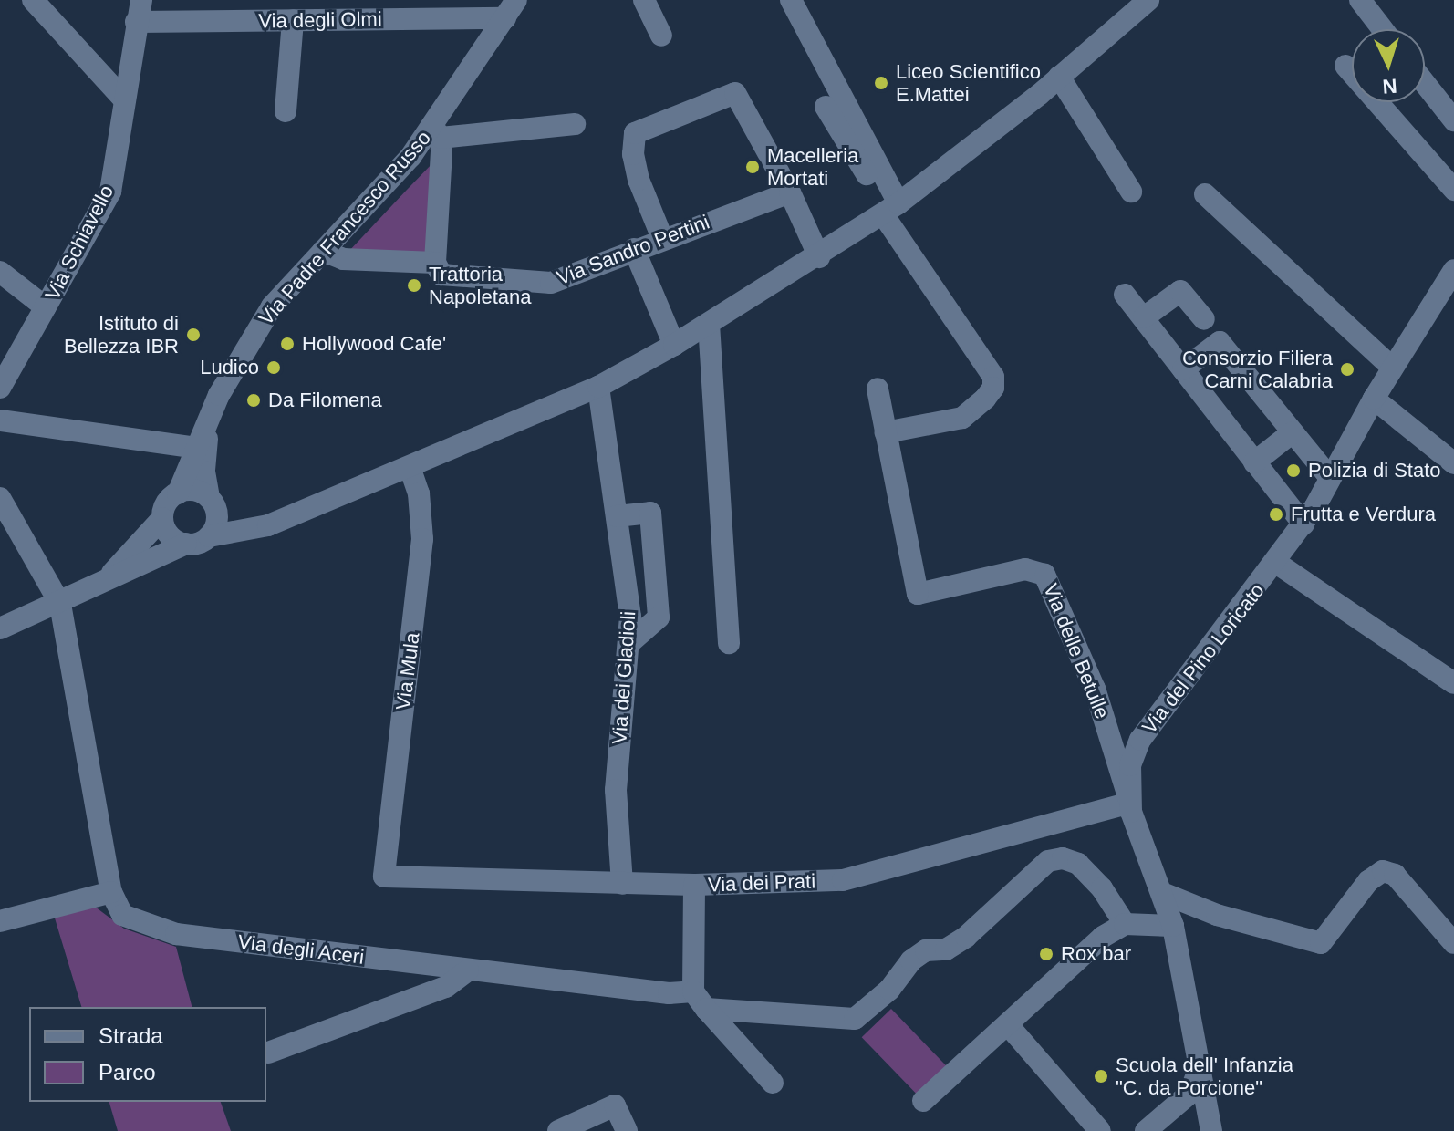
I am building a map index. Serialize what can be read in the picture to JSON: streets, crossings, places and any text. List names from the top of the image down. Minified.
{"streets":{"street":["Via degli Olmi","Via Padre Francesco Russo","Via Schiavello","Via Sandro Pertini","Via delle Betulle","Via del Pino Loricato","Via Mula","Via dei Gladioli","Via dei Prati","Via degli Aceri"]},"crossings":[["Via degli Olmi","Via Padre Francesco Russo"],["Via degli Olmi","Via Schiavello"],["Via Padre Francesco Russo","Via Sandro Pertini"],["Via delle Betulle","Via del Pino Loricato"],["Via delle Betulle","Via dei Prati"],["Via del Pino Loricato","Via dei Prati"],["Via Mula","Via dei Prati"],["Via dei Gladioli","Via dei Prati"]],"places":["Liceo Scientifico E.Mattei","Macelleria Mortati","Trattoria Napoletana","Istituto di Bellezza IBR","Hollywood Cafe'","Ludico","Consorzio Filiera Carni Calabria","Da Filomena","Polizia di Stato","Frutta e Verdura","Rox bar","Scuola dell' Infanzia \"C. da Porcione\""],"legend":["Strada","Parco"],"north":"bottom"}
